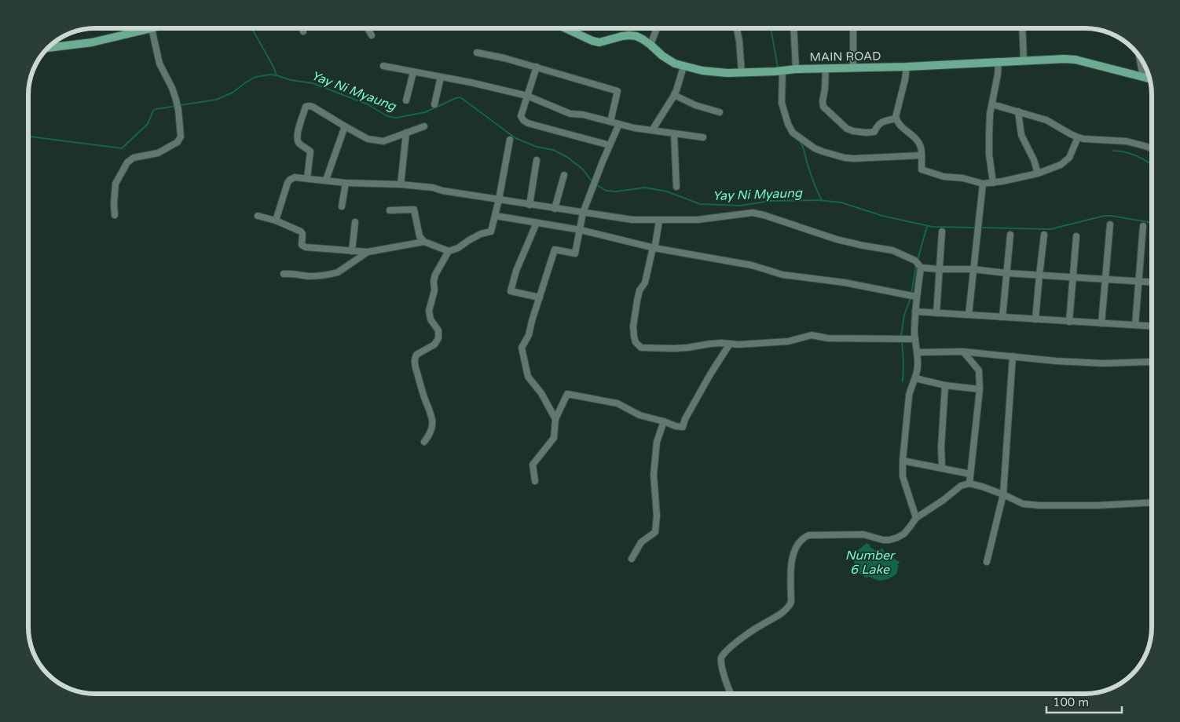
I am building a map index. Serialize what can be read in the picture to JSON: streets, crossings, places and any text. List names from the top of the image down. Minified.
{"streets":{"main road":["MAIN ROAD"]},"water":["Yay Ni Myaung","Number 6 Lake"],"scale_bar":"100 m"}
